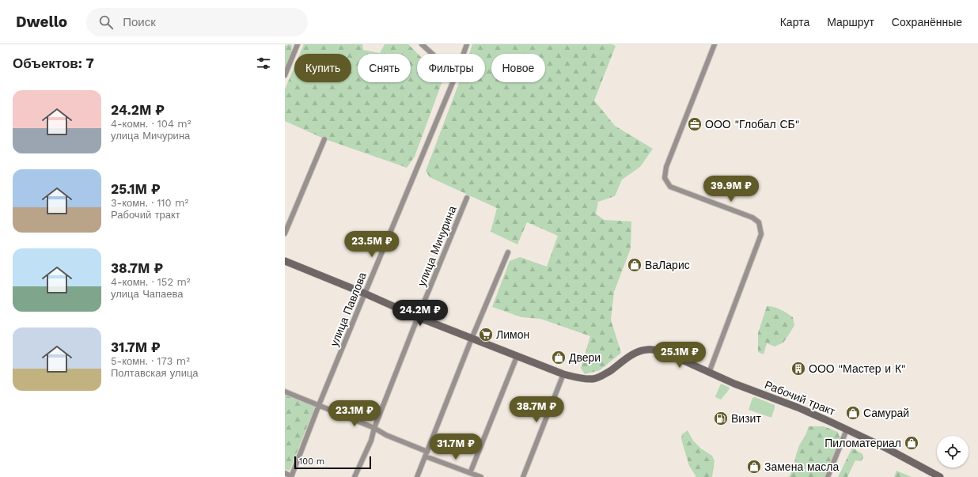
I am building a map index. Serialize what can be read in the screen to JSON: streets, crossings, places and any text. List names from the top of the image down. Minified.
{"streets":{"street":["улица Мичурина","улица Павлова","Рабочий тракт"]},"places":{"office":["ООО \"Глобал СБ\""],"shop":["ВаЛарис","Двери","Самурай","Пиломатериал","Замена масла"],"supermarket":["Лимон"],"building":["ООО \"Мастер и К\""],"fuel station":["Визит"]},"scale_bar":"100 m","page":{"header":"Dwello","search":"Поиск","nav":["Карта","Маршрут","Сохранённые"],"heading":"Объектов: 7","chip":["Купить","Снять","Фильтры","Новое"],"list":[{"name":"24.2M ₽","note":"4-комн. · 104 m² · улица Мичурина"},{"name":"25.1M ₽","note":"3-комн. · 110 m² · Рабочий тракт"},{"name":"38.7M ₽","note":"4-комн. · 152 m² · улица Чапаева"},{"name":"31.7M ₽","note":"5-комн. · 173 m² · Полтавская улица"}],"price":["39.9M ₽","23.5M ₽","24.2M ₽","25.1M ₽","38.7M ₽","23.1M ₽","31.7M ₽"],"scale":"100 m"}}
